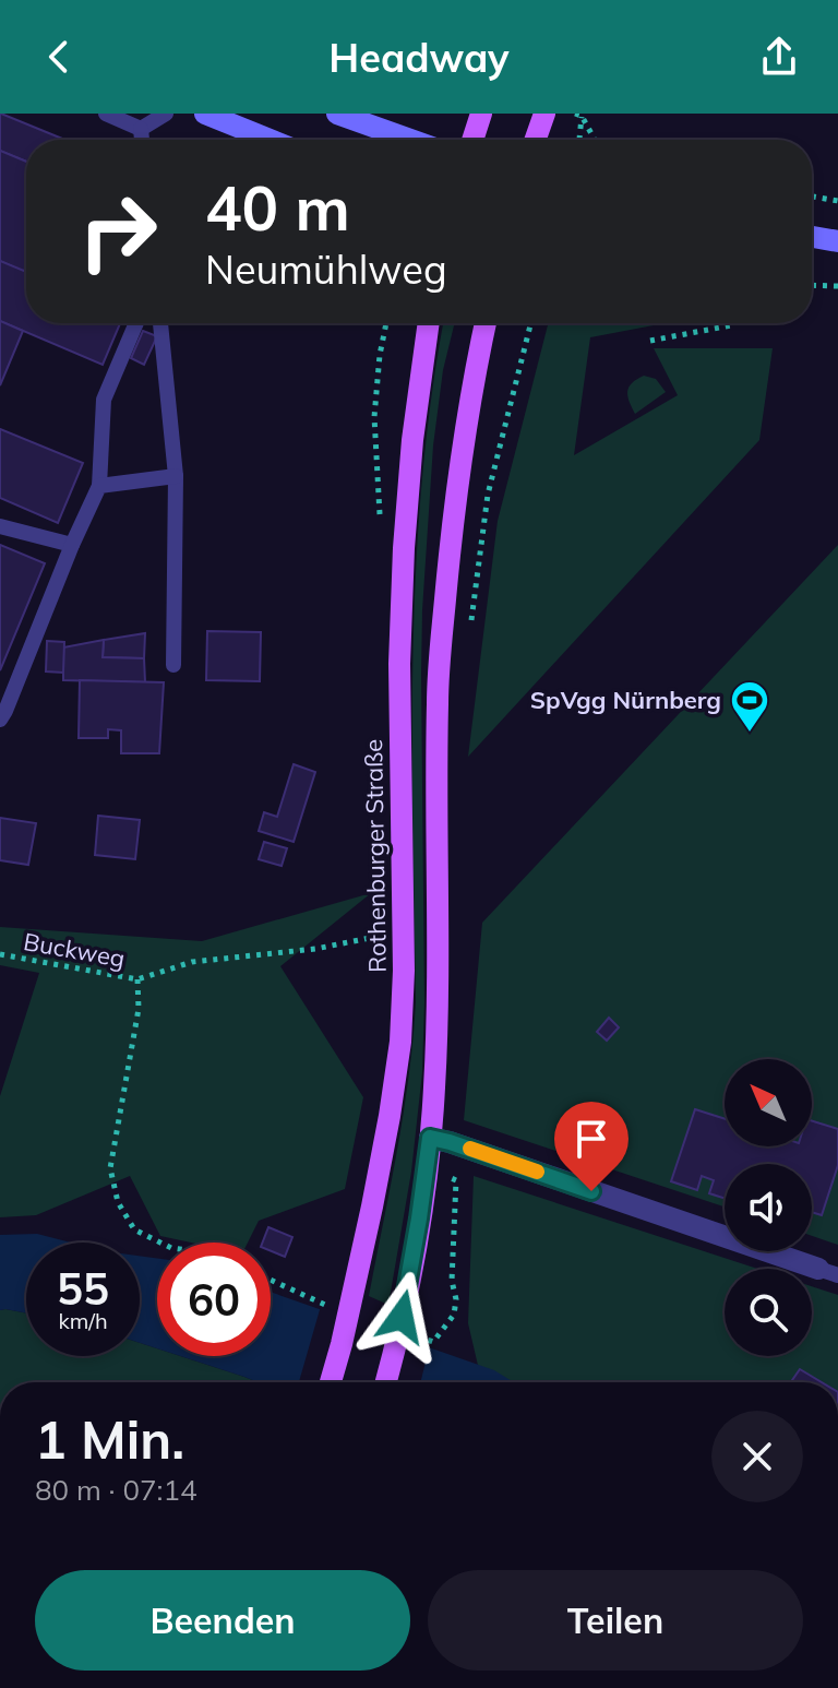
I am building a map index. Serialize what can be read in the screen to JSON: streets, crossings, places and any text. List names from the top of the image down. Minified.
{"streets":{"main road":["Rothenburger Straße"],"path":["Buckweg"]},"places":{"sports":["SpVgg Nürnberg"]},"north":"top left","page":{"header":"Headway","turn":["40 m","Neumühlweg"],"speed":"55 km/h","limit":"60","heading":["1 Min.","80 m · 07:14"],"buttons":["Beenden","Teilen"]}}
